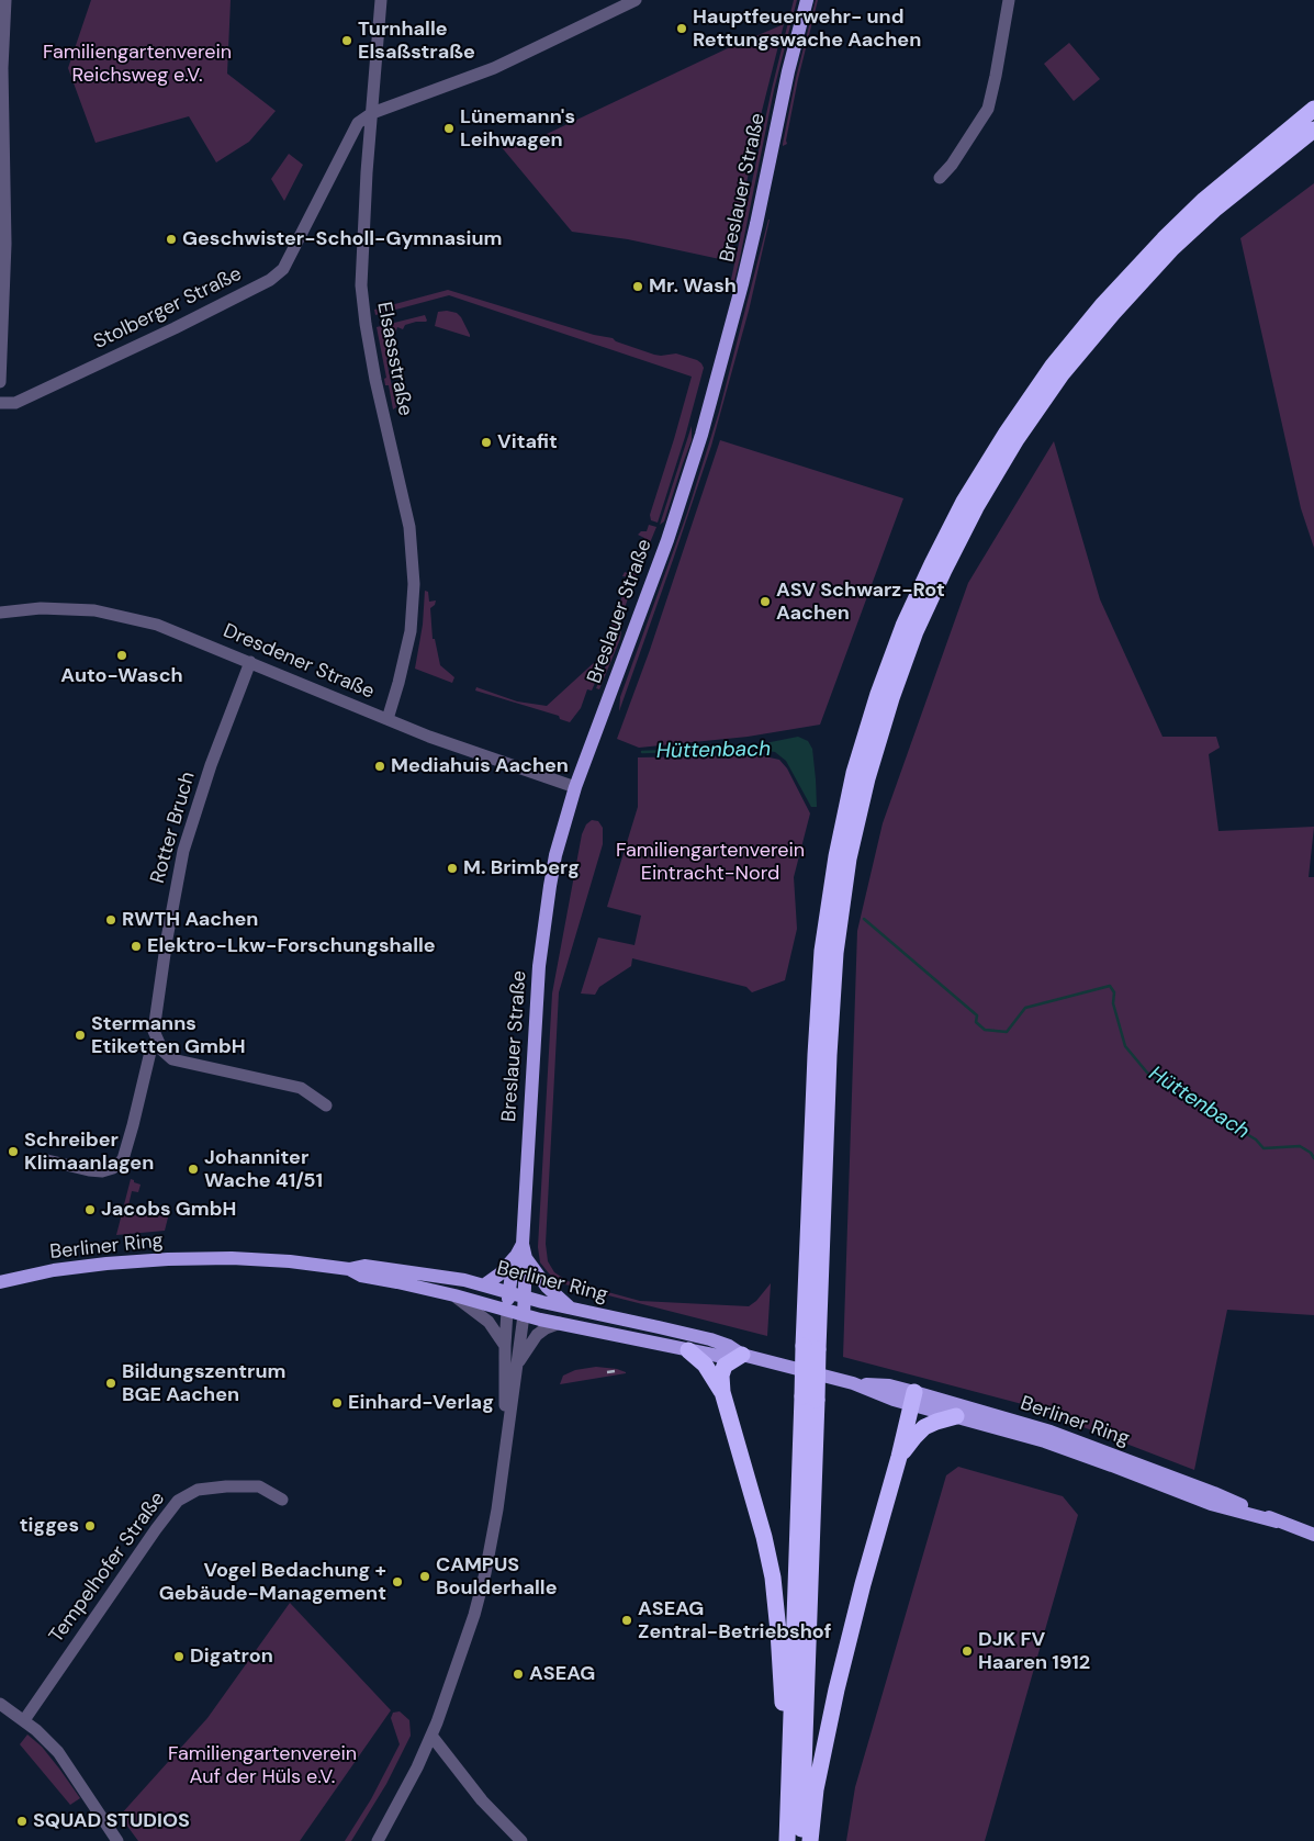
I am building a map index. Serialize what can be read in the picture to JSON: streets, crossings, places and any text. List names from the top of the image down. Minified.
{"streets":{"main road":["Breslauer Straße","Berliner Ring"],"street":["Stolberger Straße","Elsassstraße","Dresdener Straße","Rotter Bruch","Tempelhofer Straße"]},"crossings":[["Breslauer Straße","Dresdener Straße"],["Breslauer Straße","Berliner Ring"],["Stolberger Straße","Elsassstraße"],["Elsassstraße","Dresdener Straße"],["Dresdener Straße","Rotter Bruch"]],"water":["Hüttenbach"],"parks":["Familiengartenverein Reichsweg e.V.","Familiengartenverein Eintracht-Nord","Familiengartenverein Auf der Hüls e.V."],"places":["Hauptfeuerwehr- und Rettungswache Aachen","Turnhalle Elsaßstraße","Lünemann's Leihwagen","Geschwister-Scholl-Gymnasium","Mr. Wash","Vitafit","ASV Schwarz-Rot Aachen","Auto-Wasch","Mediahuis Aachen","M. Brimberg","RWTH Aachen","Elektro-Lkw-Forschungshalle","Stermanns Etiketten GmbH","Schreiber Klimaanlagen","Johanniter Wache 41/51","Jacobs GmbH","Bildungszentrum BGE Aachen","Einhard-Verlag","tigges","CAMPUS Boulderhalle","Vogel Bedachung + Gebäude-Management","ASEAG Zentral-Betriebshof","DJK FV Haaren 1912","Digatron","ASEAG","SQUAD STUDIOS"]}
